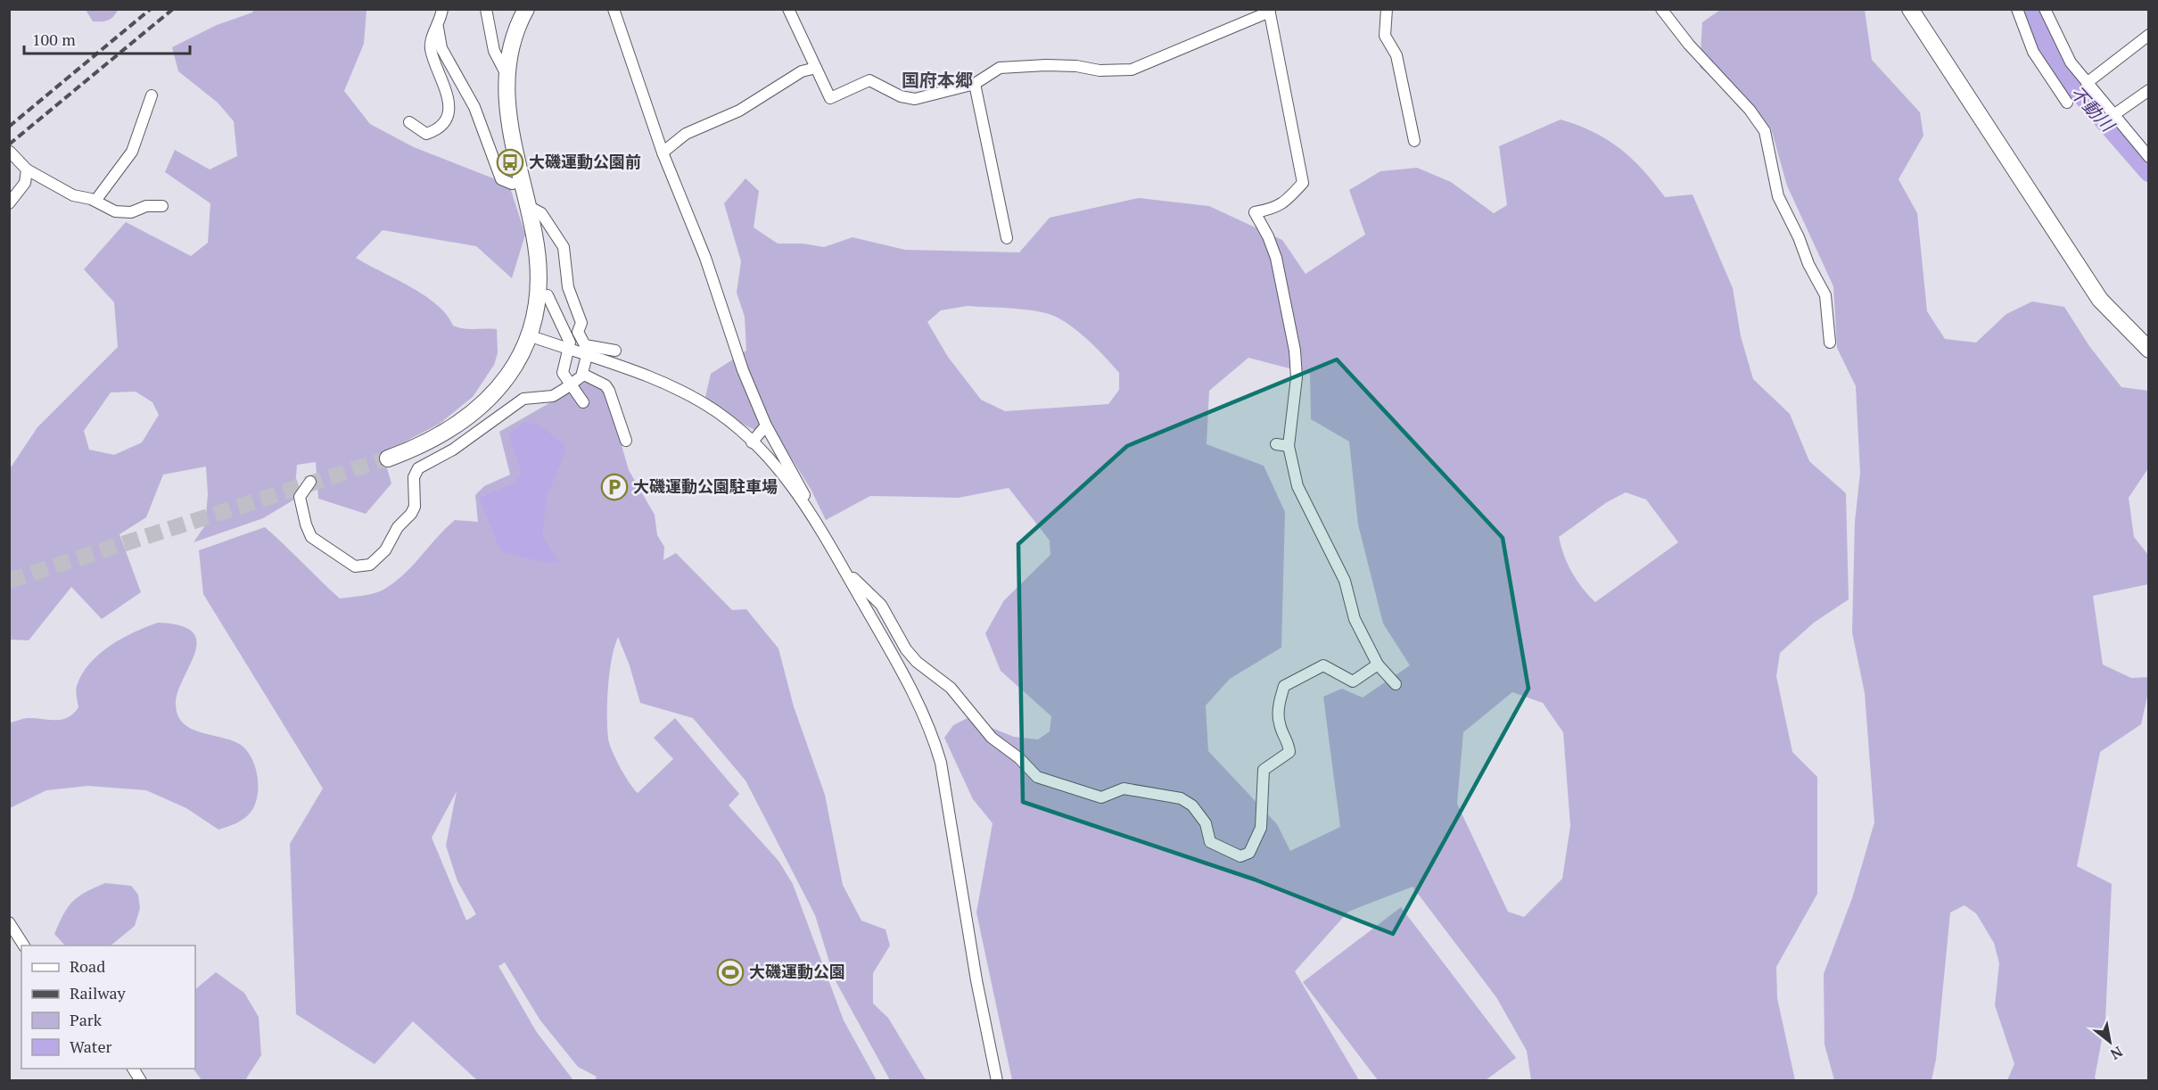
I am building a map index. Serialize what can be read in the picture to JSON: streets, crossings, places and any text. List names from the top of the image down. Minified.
{"districts":["国府本郷"],"water":["不動川"],"places":{"bus stop":["大磯運動公園前"],"parking":["大磯運動公園駐車場"],"sports":["大磯運動公園"]},"legend":["Road","Railway","Park","Water"],"scale_bar":"100 m","north":"bottom right"}
